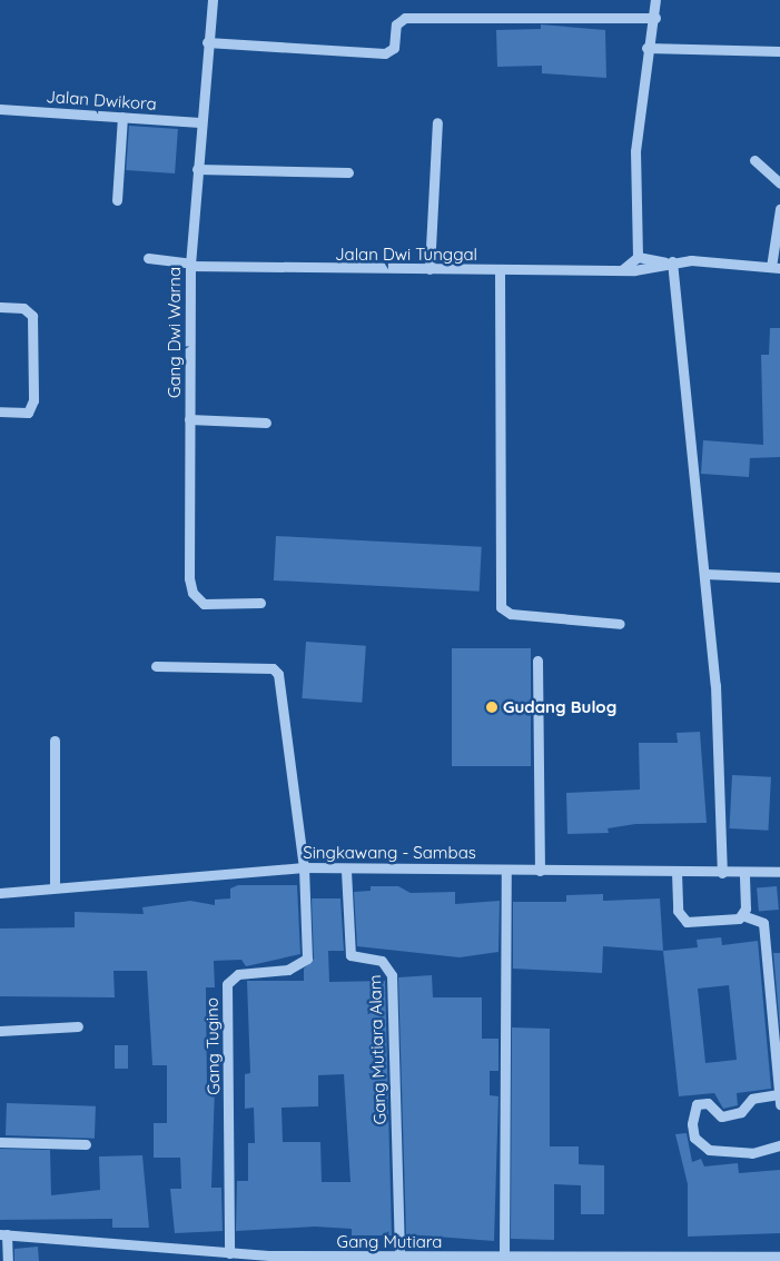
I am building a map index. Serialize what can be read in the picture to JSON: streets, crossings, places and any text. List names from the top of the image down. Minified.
{"streets":{"street":["Jalan Dwikora","Jalan Dwi Tunggal","Gang Dwi Warna","Singkawang - Sambas","Gang Tugino","Gang Mutiara Alam","Gang Mutiara"]},"crossings":[["Jalan Dwikora","Gang Dwi Warna"],["Jalan Dwi Tunggal","Gang Dwi Warna"],["Singkawang - Sambas","Gang Tugino"],["Singkawang - Sambas","Gang Mutiara Alam"],["Gang Tugino","Gang Mutiara"],["Gang Mutiara Alam","Gang Mutiara"]],"places":["Gudang Bulog"]}
